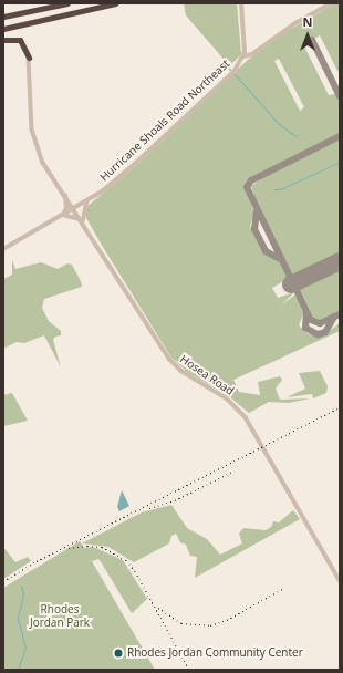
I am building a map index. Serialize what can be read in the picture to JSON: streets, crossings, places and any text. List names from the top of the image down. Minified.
{"streets":{"street":["Hurricane Shoals Road Northeast","Hosea Road"]},"crossings":[["Hurricane Shoals Road Northeast","Hosea Road"]],"parks":["Rhodes Jordan Park"],"places":["Rhodes Jordan Community Center"],"north":"top"}
